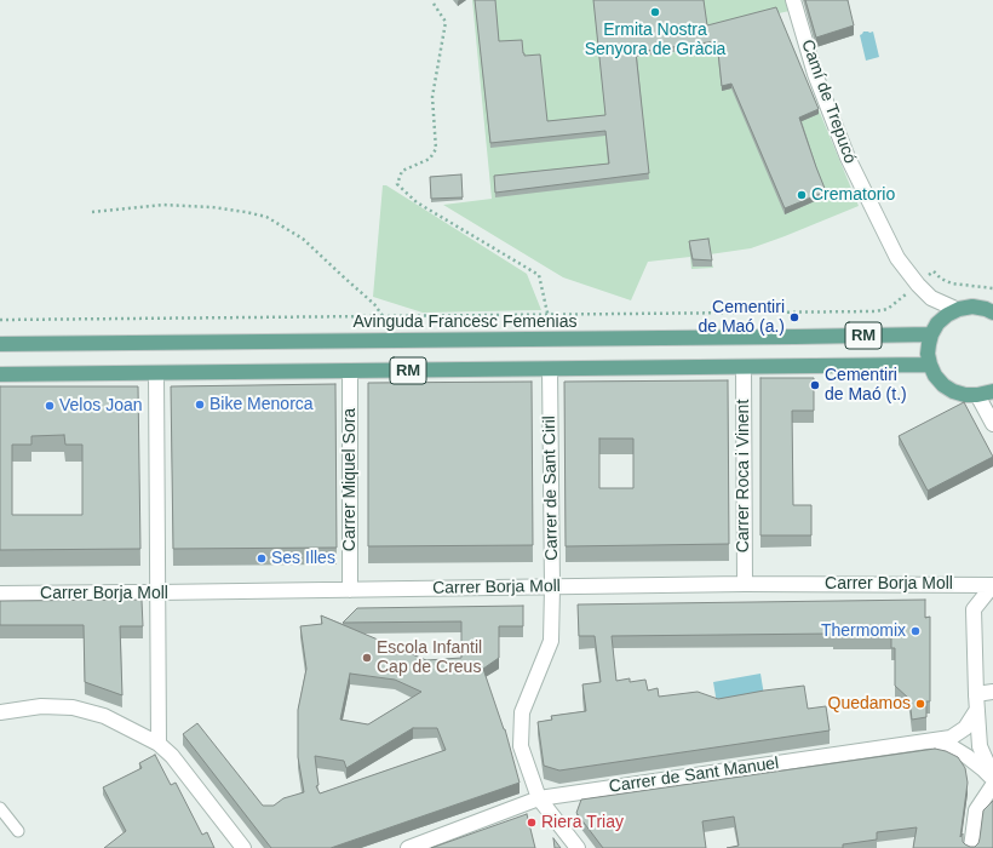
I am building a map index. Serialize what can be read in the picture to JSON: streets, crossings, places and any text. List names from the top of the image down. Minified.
{"streets":{"main road":["Avinguda Francesc Femenias","RM"],"street":["Camí de Trepucó","Carrer Roca i Vinent","Carrer Miquel Sora","Carrer de Sant Ciril","Carrer Borja Moll","Carrer de Sant Manuel"]},"crossings":[["RM","Carrer Roca i Vinent"],["RM","Carrer Miquel Sora"],["RM","Carrer de Sant Ciril"],["Carrer Roca i Vinent","Carrer Borja Moll"],["Carrer Miquel Sora","Carrer Borja Moll"],["Carrer de Sant Ciril","Carrer Borja Moll"],["Carrer de Sant Ciril","Carrer de Sant Manuel"]],"places":["Ermita Nostra Senyora de Gràcia","Crematorio","Cementiri de Maó (a.)","Cementiri de Maó (t.)","Bike Menorca","Velos Joan","Ses Illes","Thermomix","Escola Infantil Cap de Creus","Quedamos","Riera Triay"]}
